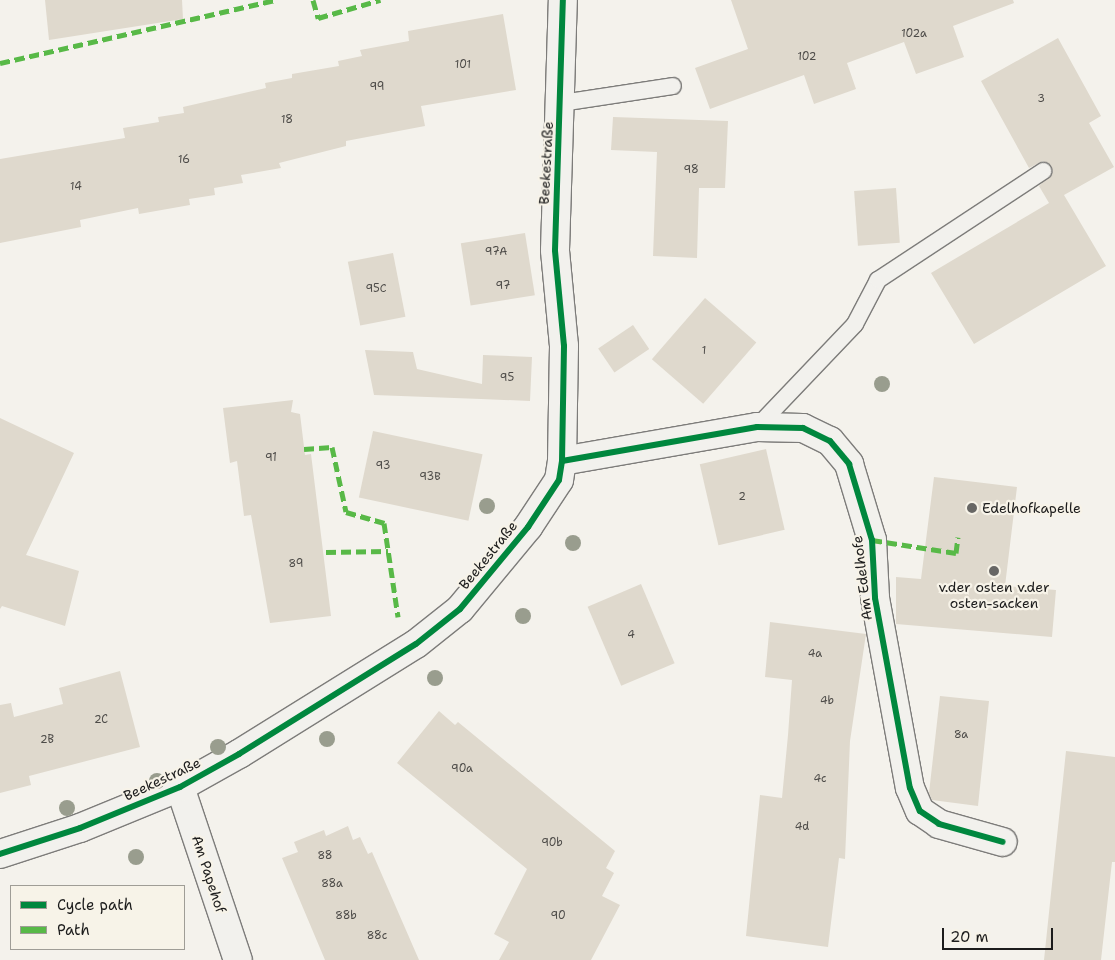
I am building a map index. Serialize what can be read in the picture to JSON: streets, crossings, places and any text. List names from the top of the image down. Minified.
{"streets":{"street":["Beekestraße","Am Edelhofe","Am Papehof"]},"crossings":[["Beekestraße","Am Edelhofe"],["Beekestraße","Am Papehof"]],"places":["Edelhofkapelle","v.der osten v.der osten-sacken"],"house_numbers":["102a","102","101","99","3","18","16","98","14","97A","97","95C","1","95","91","93","93B","2","89","4","4a","4b","2C","8a","2B","90a","4c","4d","90b","88","88a","88b","90","88c"],"legend":["Cycle path","Path"],"scale_bar":"20 m"}
